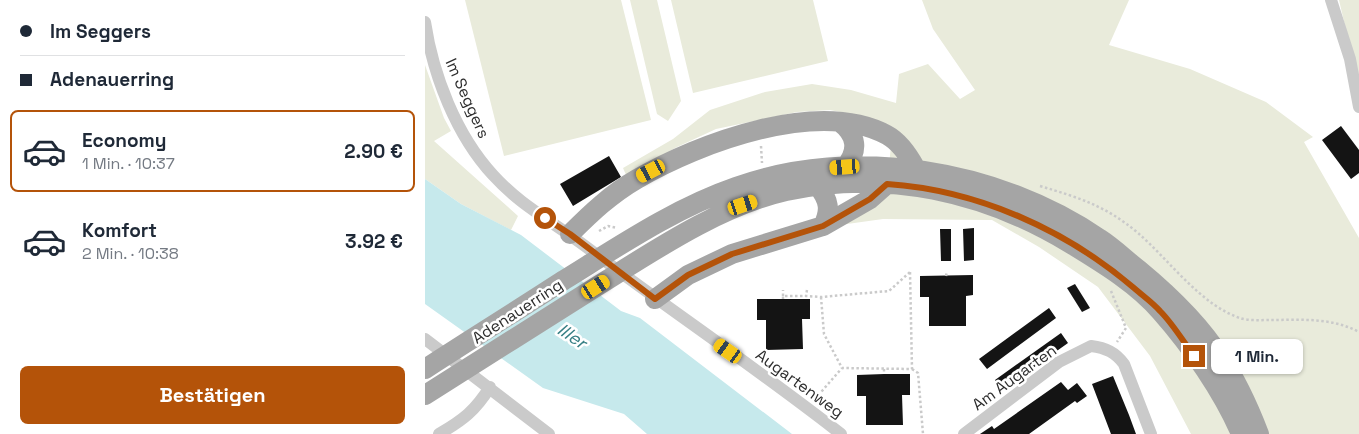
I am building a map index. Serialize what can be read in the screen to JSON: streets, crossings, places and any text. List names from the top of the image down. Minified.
{"streets":{"main road":["Adenauerring"],"street":["Im Seggers","Am Augarten","Augartenweg"]},"crossings":[["Im Seggers","Augartenweg"]],"water":["Iller"],"page":{"banner":["Im Seggers","Adenauerring"],"list":[{"name":"Economy","note":"1 Min. · 10:37","value":"2.90 €"},{"name":"Komfort","note":"2 Min. · 10:38","value":"3.92 €"}],"bubble":"1 Min.","buttons":"Bestätigen"}}
